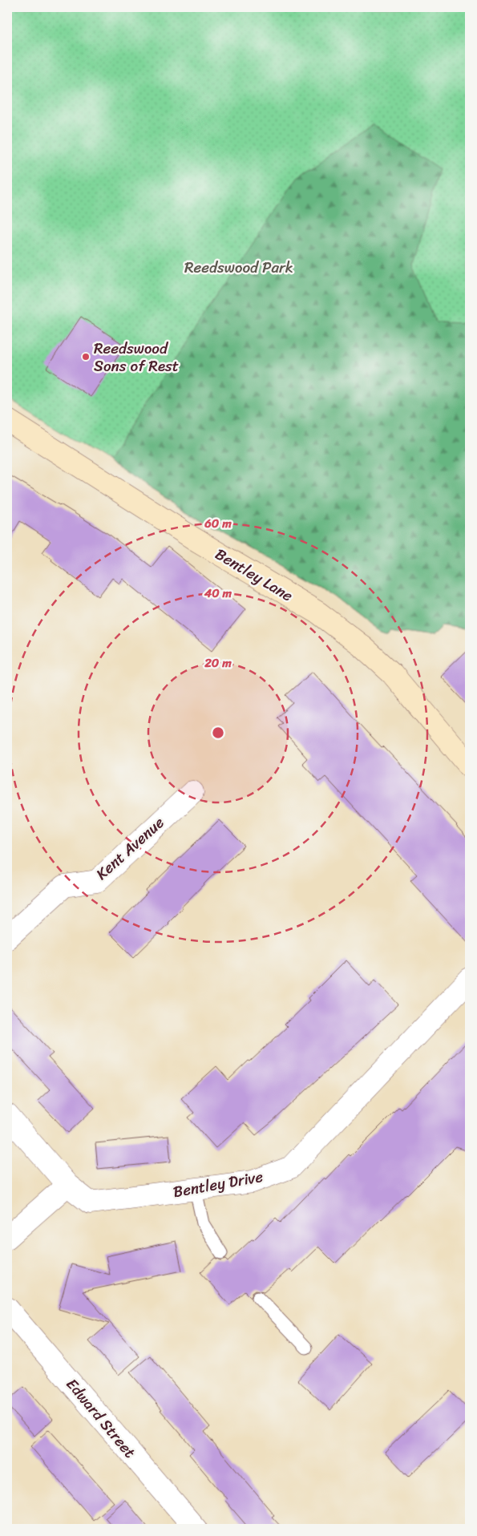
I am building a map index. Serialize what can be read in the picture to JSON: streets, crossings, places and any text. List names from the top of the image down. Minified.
{"streets":{"street":["Bentley Lane","Kent Avenue","Bentley Drive","Edward Street"]},"parks":["Reedswood Park"],"places":["Reedswood Sons of Rest"],"rings":["60 m","40 m","20 m"]}
